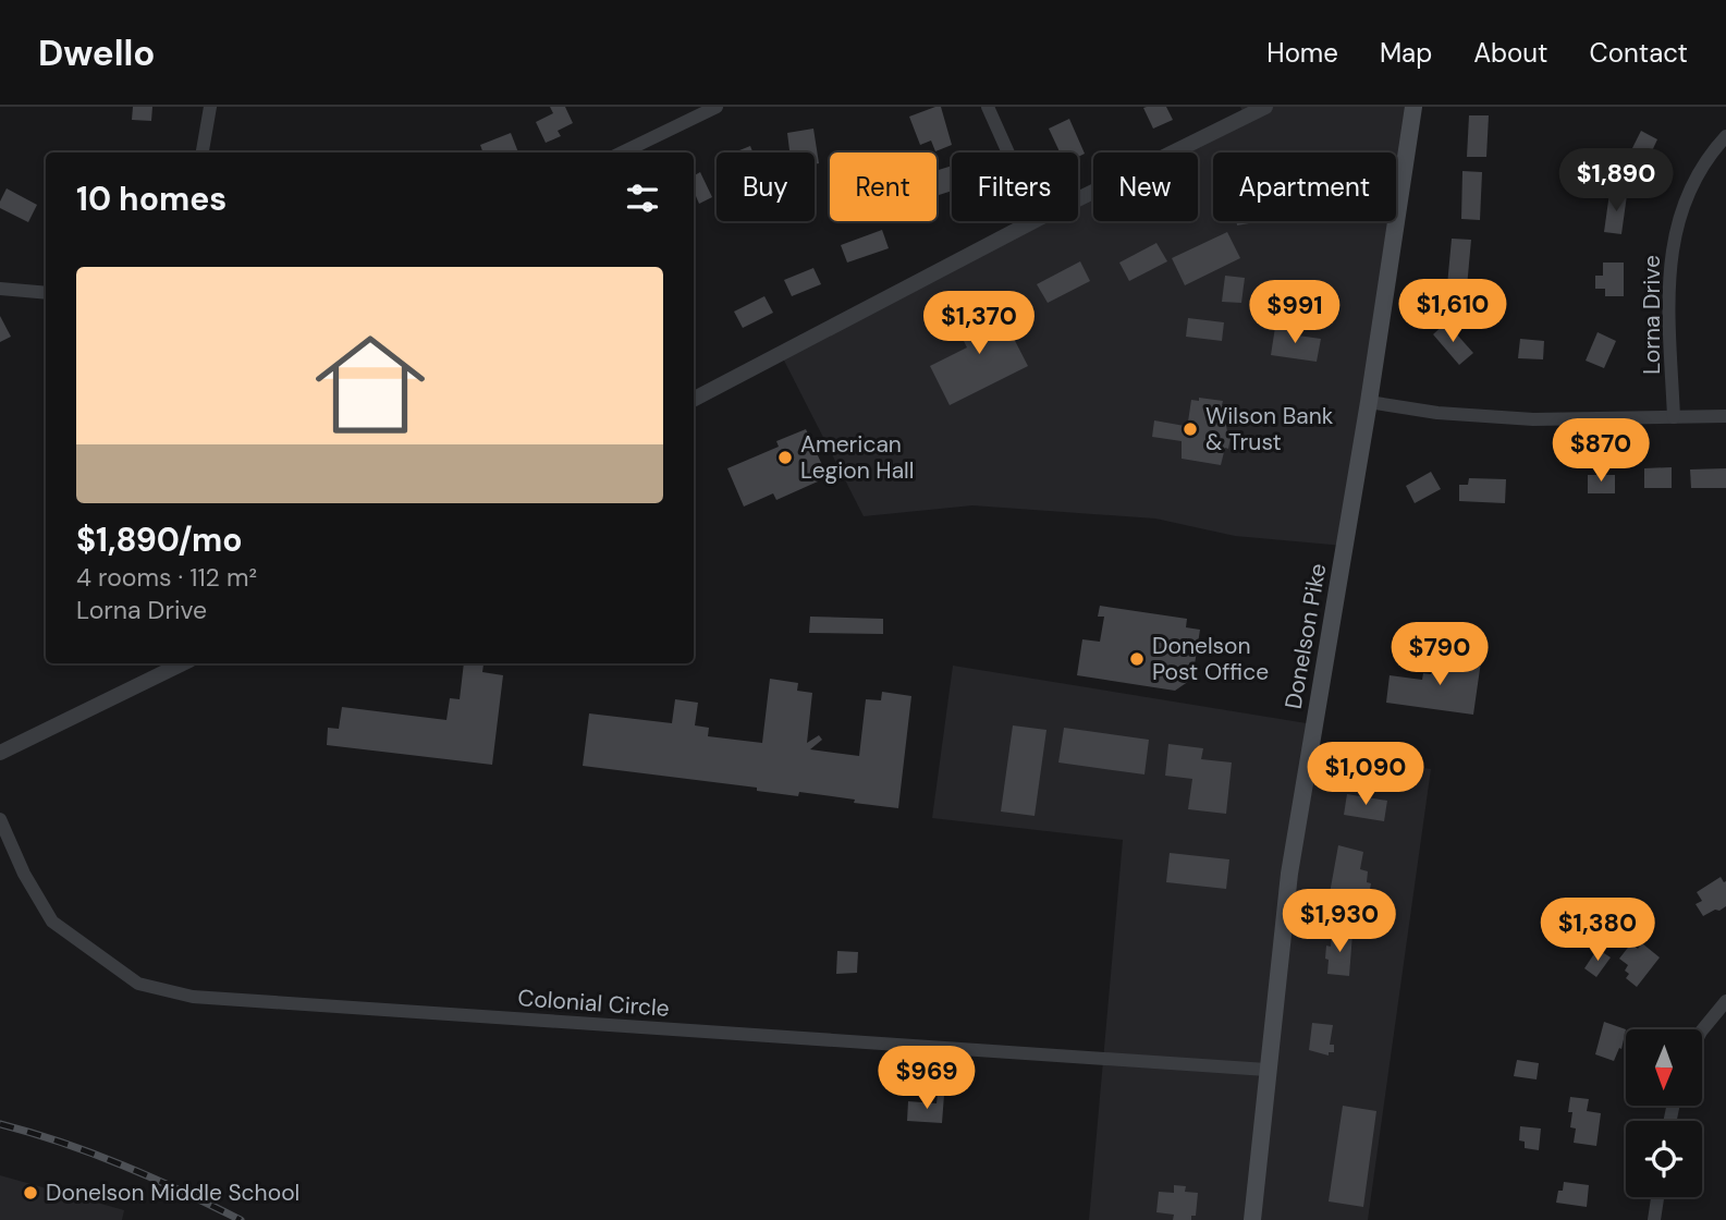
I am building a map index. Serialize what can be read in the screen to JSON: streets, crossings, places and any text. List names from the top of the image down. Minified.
{"streets":{"main road":["Donelson Pike"],"street":["Lorna Drive","Colonial Circle"]},"crossings":[["Donelson Pike","Colonial Circle"]],"places":["Wilson Bank & Trust","American Legion Hall","Donelson Post Office","Donelson Middle School"],"north":"bottom","page":{"header":"Dwello","nav":["Home","Map","About","Contact"],"price":["$1,890","$1,610","$991","$1,370","$870","$790","$1,090","$1,930","$1,380","$969"],"chip":["Buy","Rent","Filters","New","Apartment"],"heading":"10 homes","list":[{"name":"$1,890/mo","note":"4 rooms · 112 m² · Lorna Drive"}]}}
